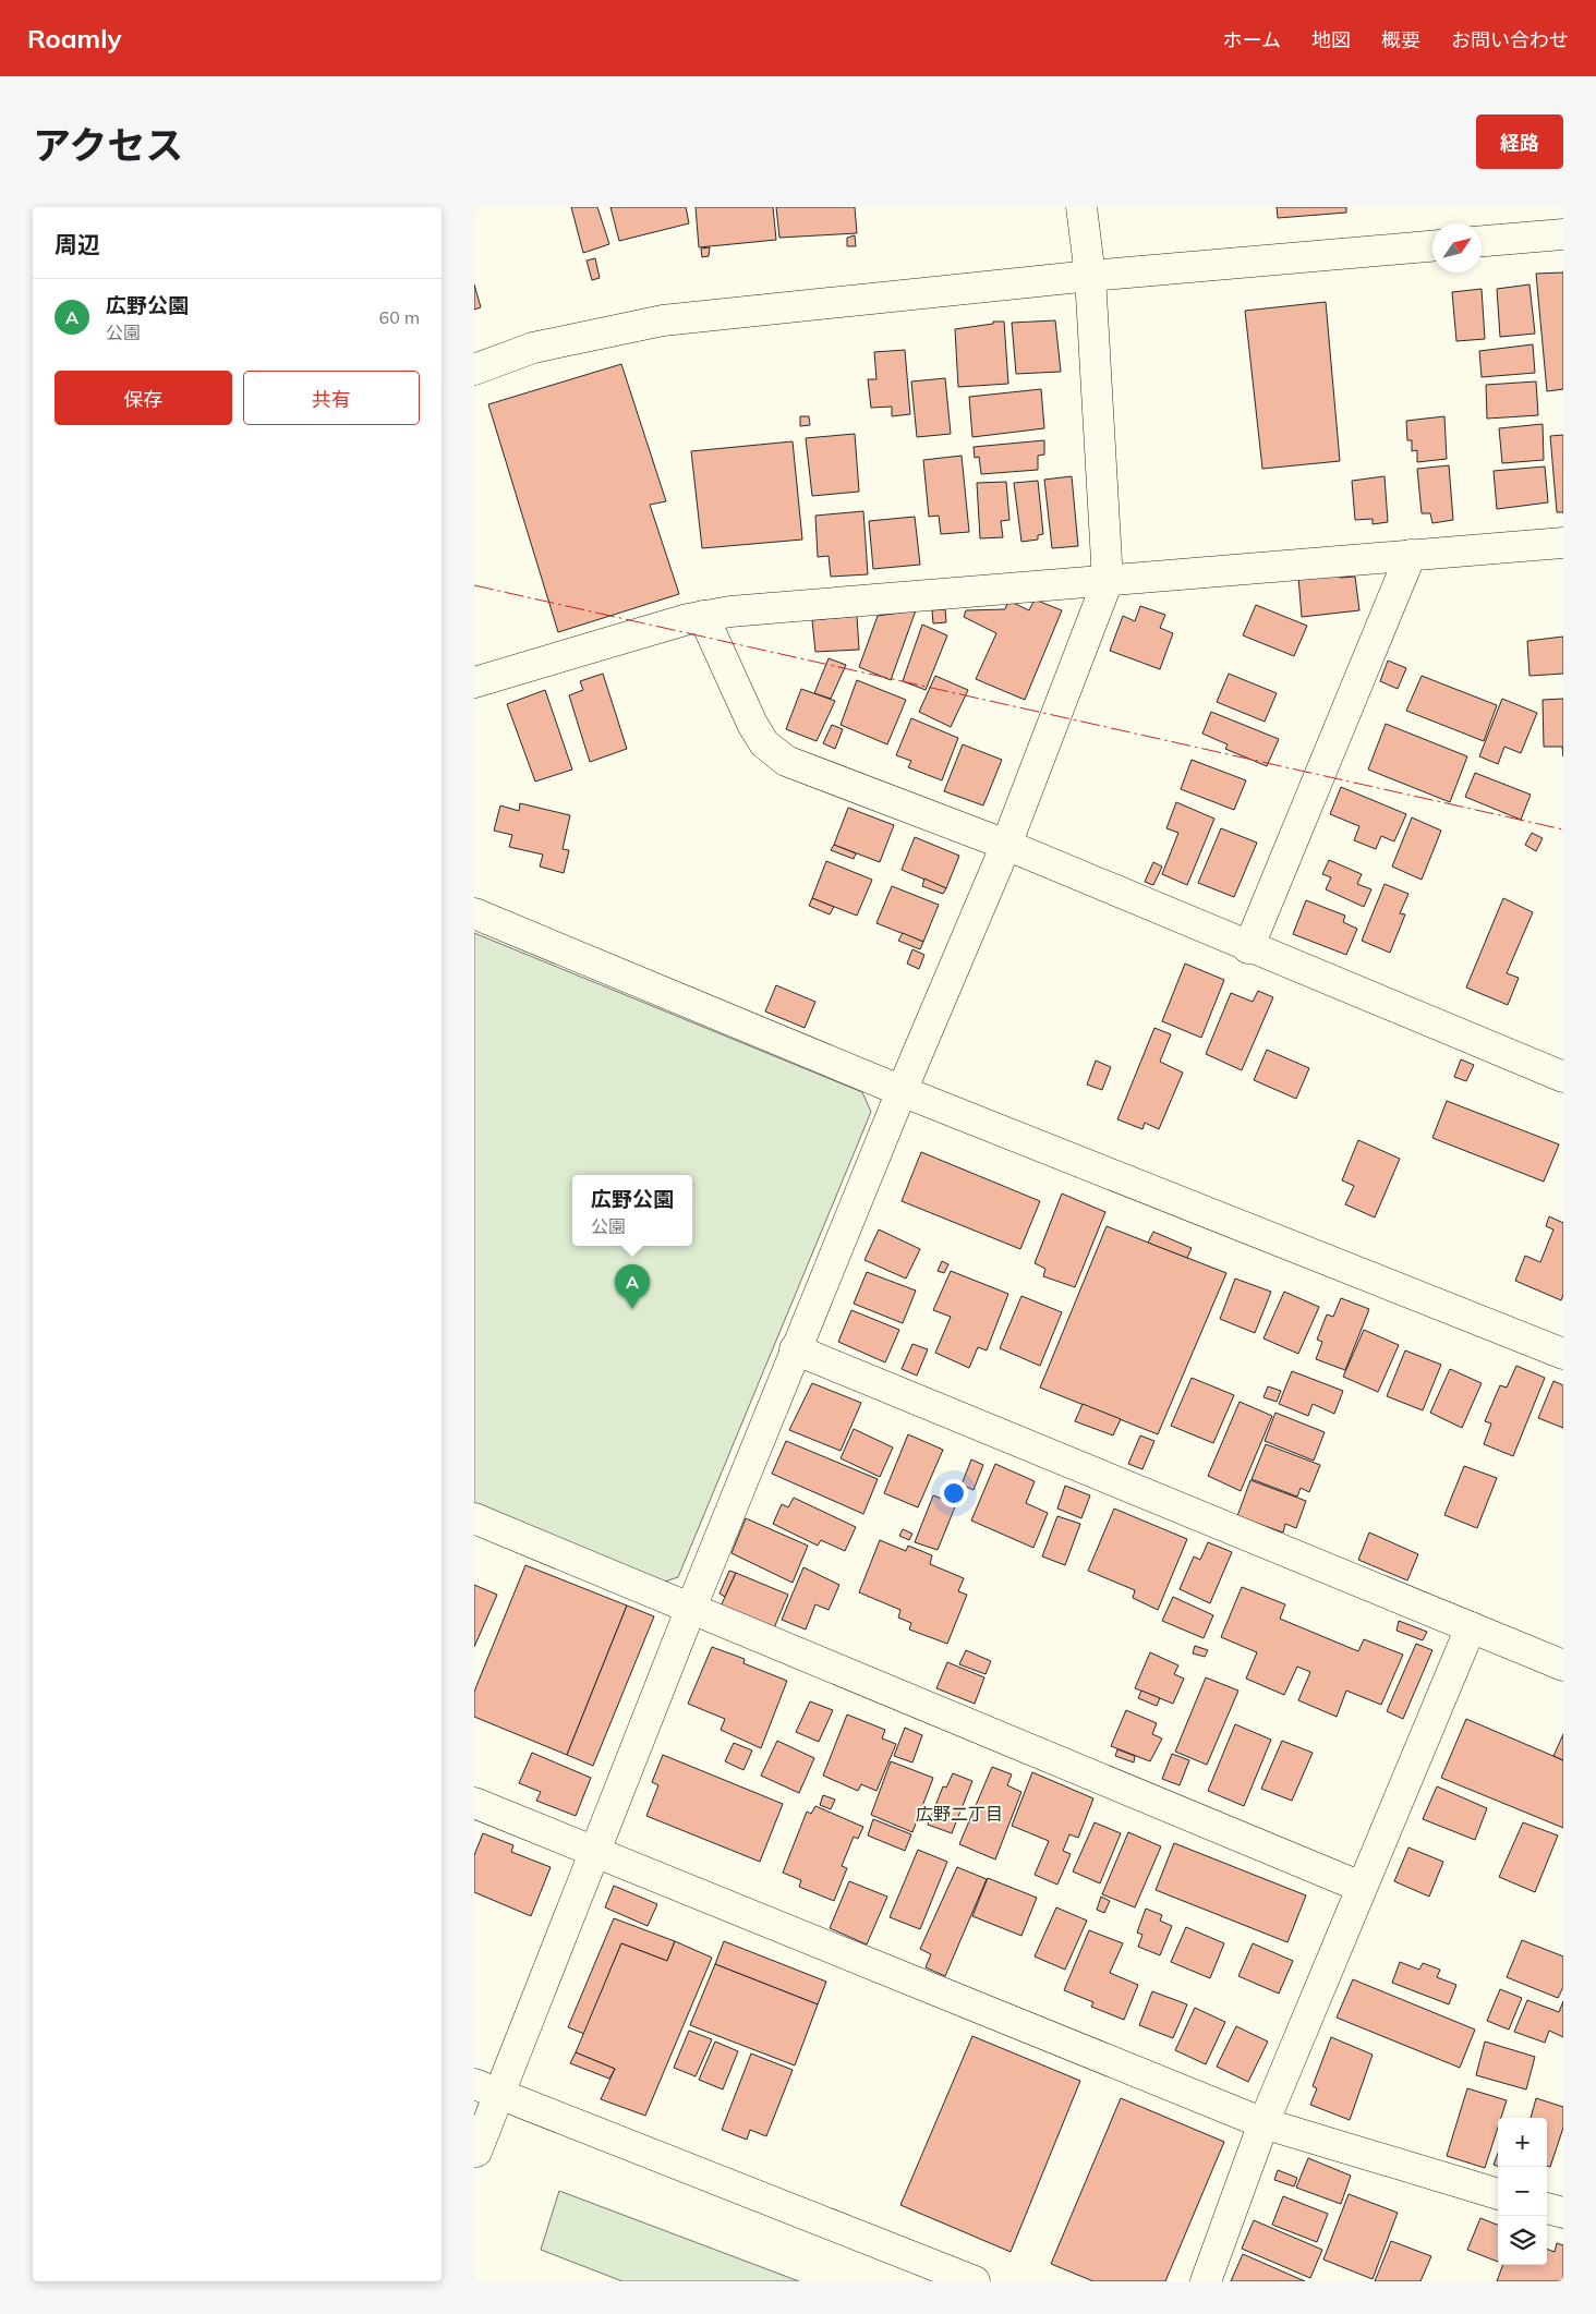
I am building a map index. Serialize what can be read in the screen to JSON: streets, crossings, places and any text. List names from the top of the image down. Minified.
{"districts":["広野二丁目"],"north":"top right","page":{"header":"Roamly","nav":["ホーム","地図","概要","お問い合わせ"],"title":"アクセス","buttons":["経路",["保存","共有"]],"heading":"周辺","list":[{"mark":"A","name":"広野公園","note":"公園","value":"60 m"}],"popup":["広野公園","公園"],"pins":"A","map_buttons":["+","−"]}}
